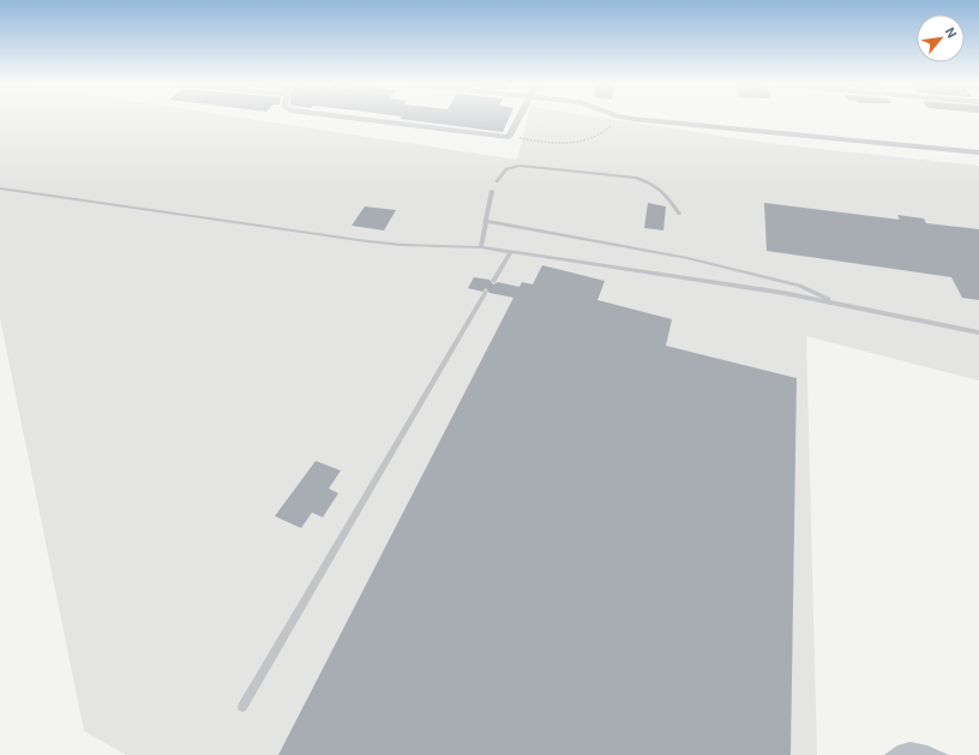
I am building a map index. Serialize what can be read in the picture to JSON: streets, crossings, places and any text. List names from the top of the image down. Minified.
{"north":"top right"}
